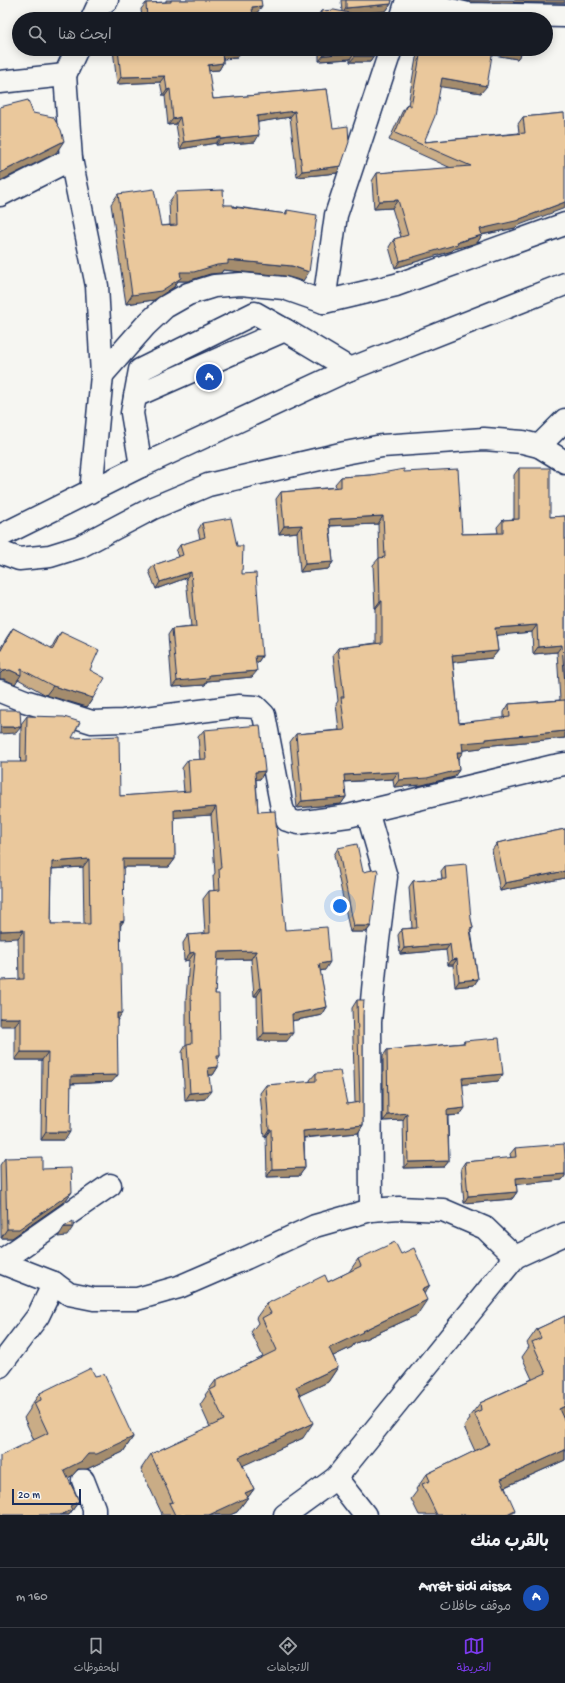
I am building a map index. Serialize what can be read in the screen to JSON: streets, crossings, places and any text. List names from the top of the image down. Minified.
{"scale_bar":"20 m","page":{"search":"ابحث هنا","pins":"A","scale":"20 m","heading":"بالقرب منك","list":[{"mark":"A","name":"Arrêt sidi aissa","note":"موقف حافلات","value":"160 m"}],"nav":["الخريطة","الاتجاهات","المحفوظات"]}}
